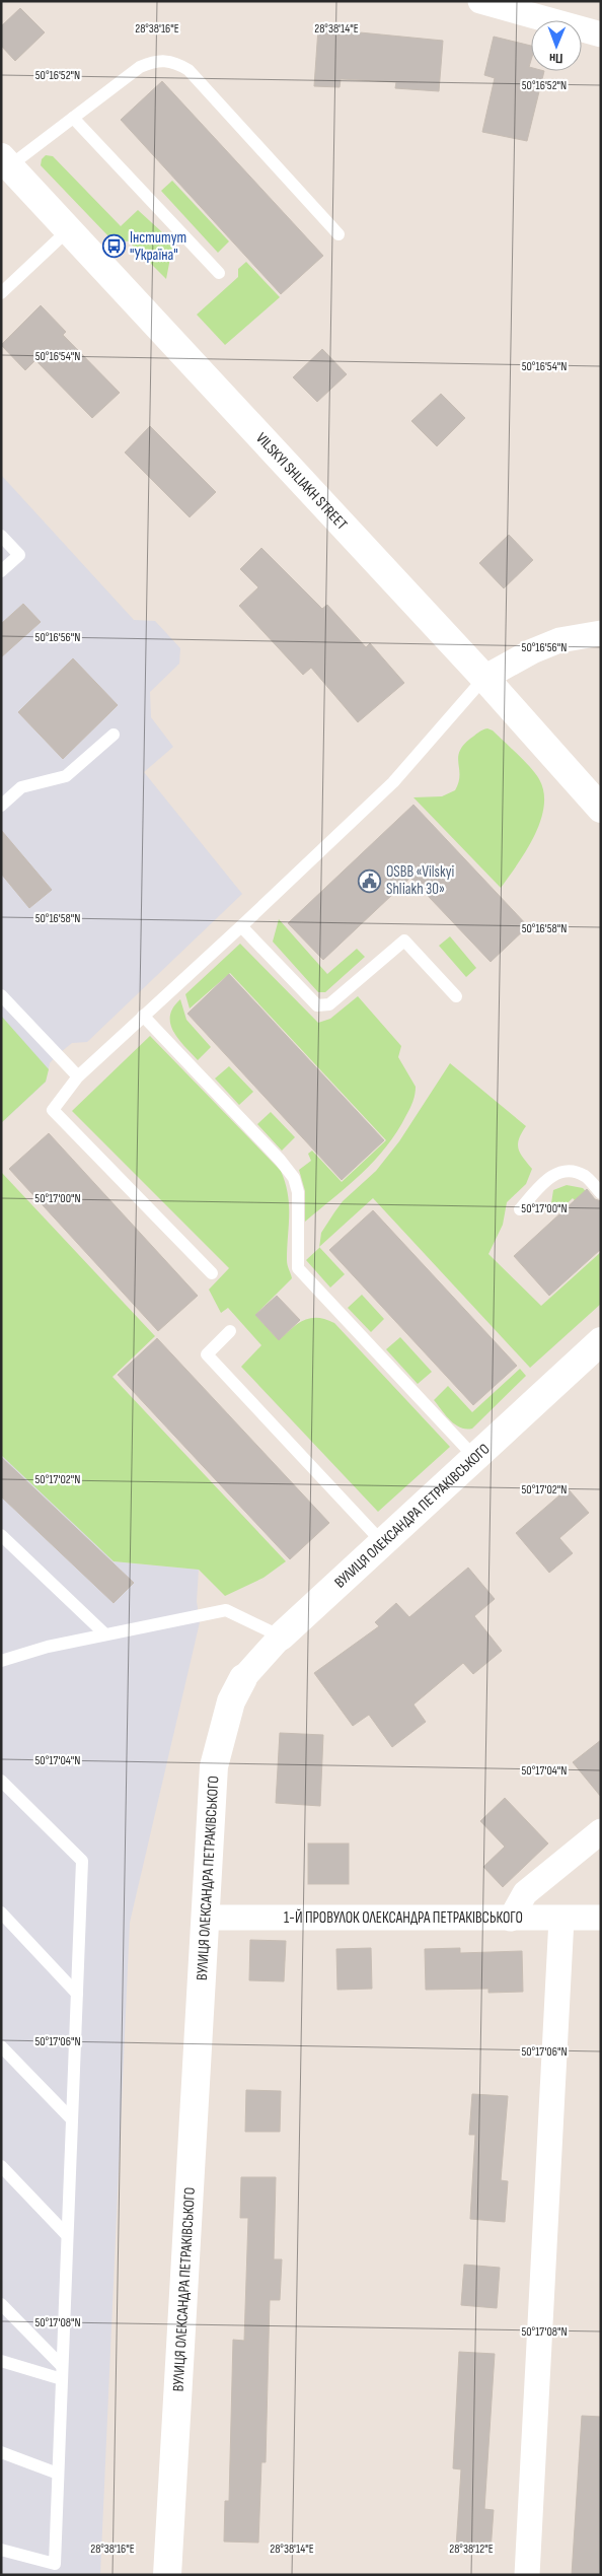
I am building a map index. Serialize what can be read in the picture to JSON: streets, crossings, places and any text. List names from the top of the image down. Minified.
{"streets":{"street":["VILSKYI SHLIAKH STREET","ВУЛИЦЯ ОЛЕКСАНДРА ПЕТРАКІВСЬКОГО","1-Й ПРОВУЛОК ОЛЕКСАНДРА ПЕТРАКІВСЬКОГО"]},"crossings":[["ВУЛИЦЯ ОЛЕКСАНДРА ПЕТРАКІВСЬКОГО","1-Й ПРОВУЛОК ОЛЕКСАНДРА ПЕТРАКІВСЬКОГО"]],"places":{"bus stop":["Інститут \"Україна\""],"public building":["OSBB «Vilskyi Shliakh 30»"]},"north":"bottom","coordinates":["28°38'16\"E","28°38'14\"E","50°16'52\"N","50°16'54\"N","50°16'56\"N","50°16'58\"N","50°17'00\"N","50°17'02\"N","50°17'04\"N","50°17'06\"N","50°17'08\"N","28°38'12\"E"]}
